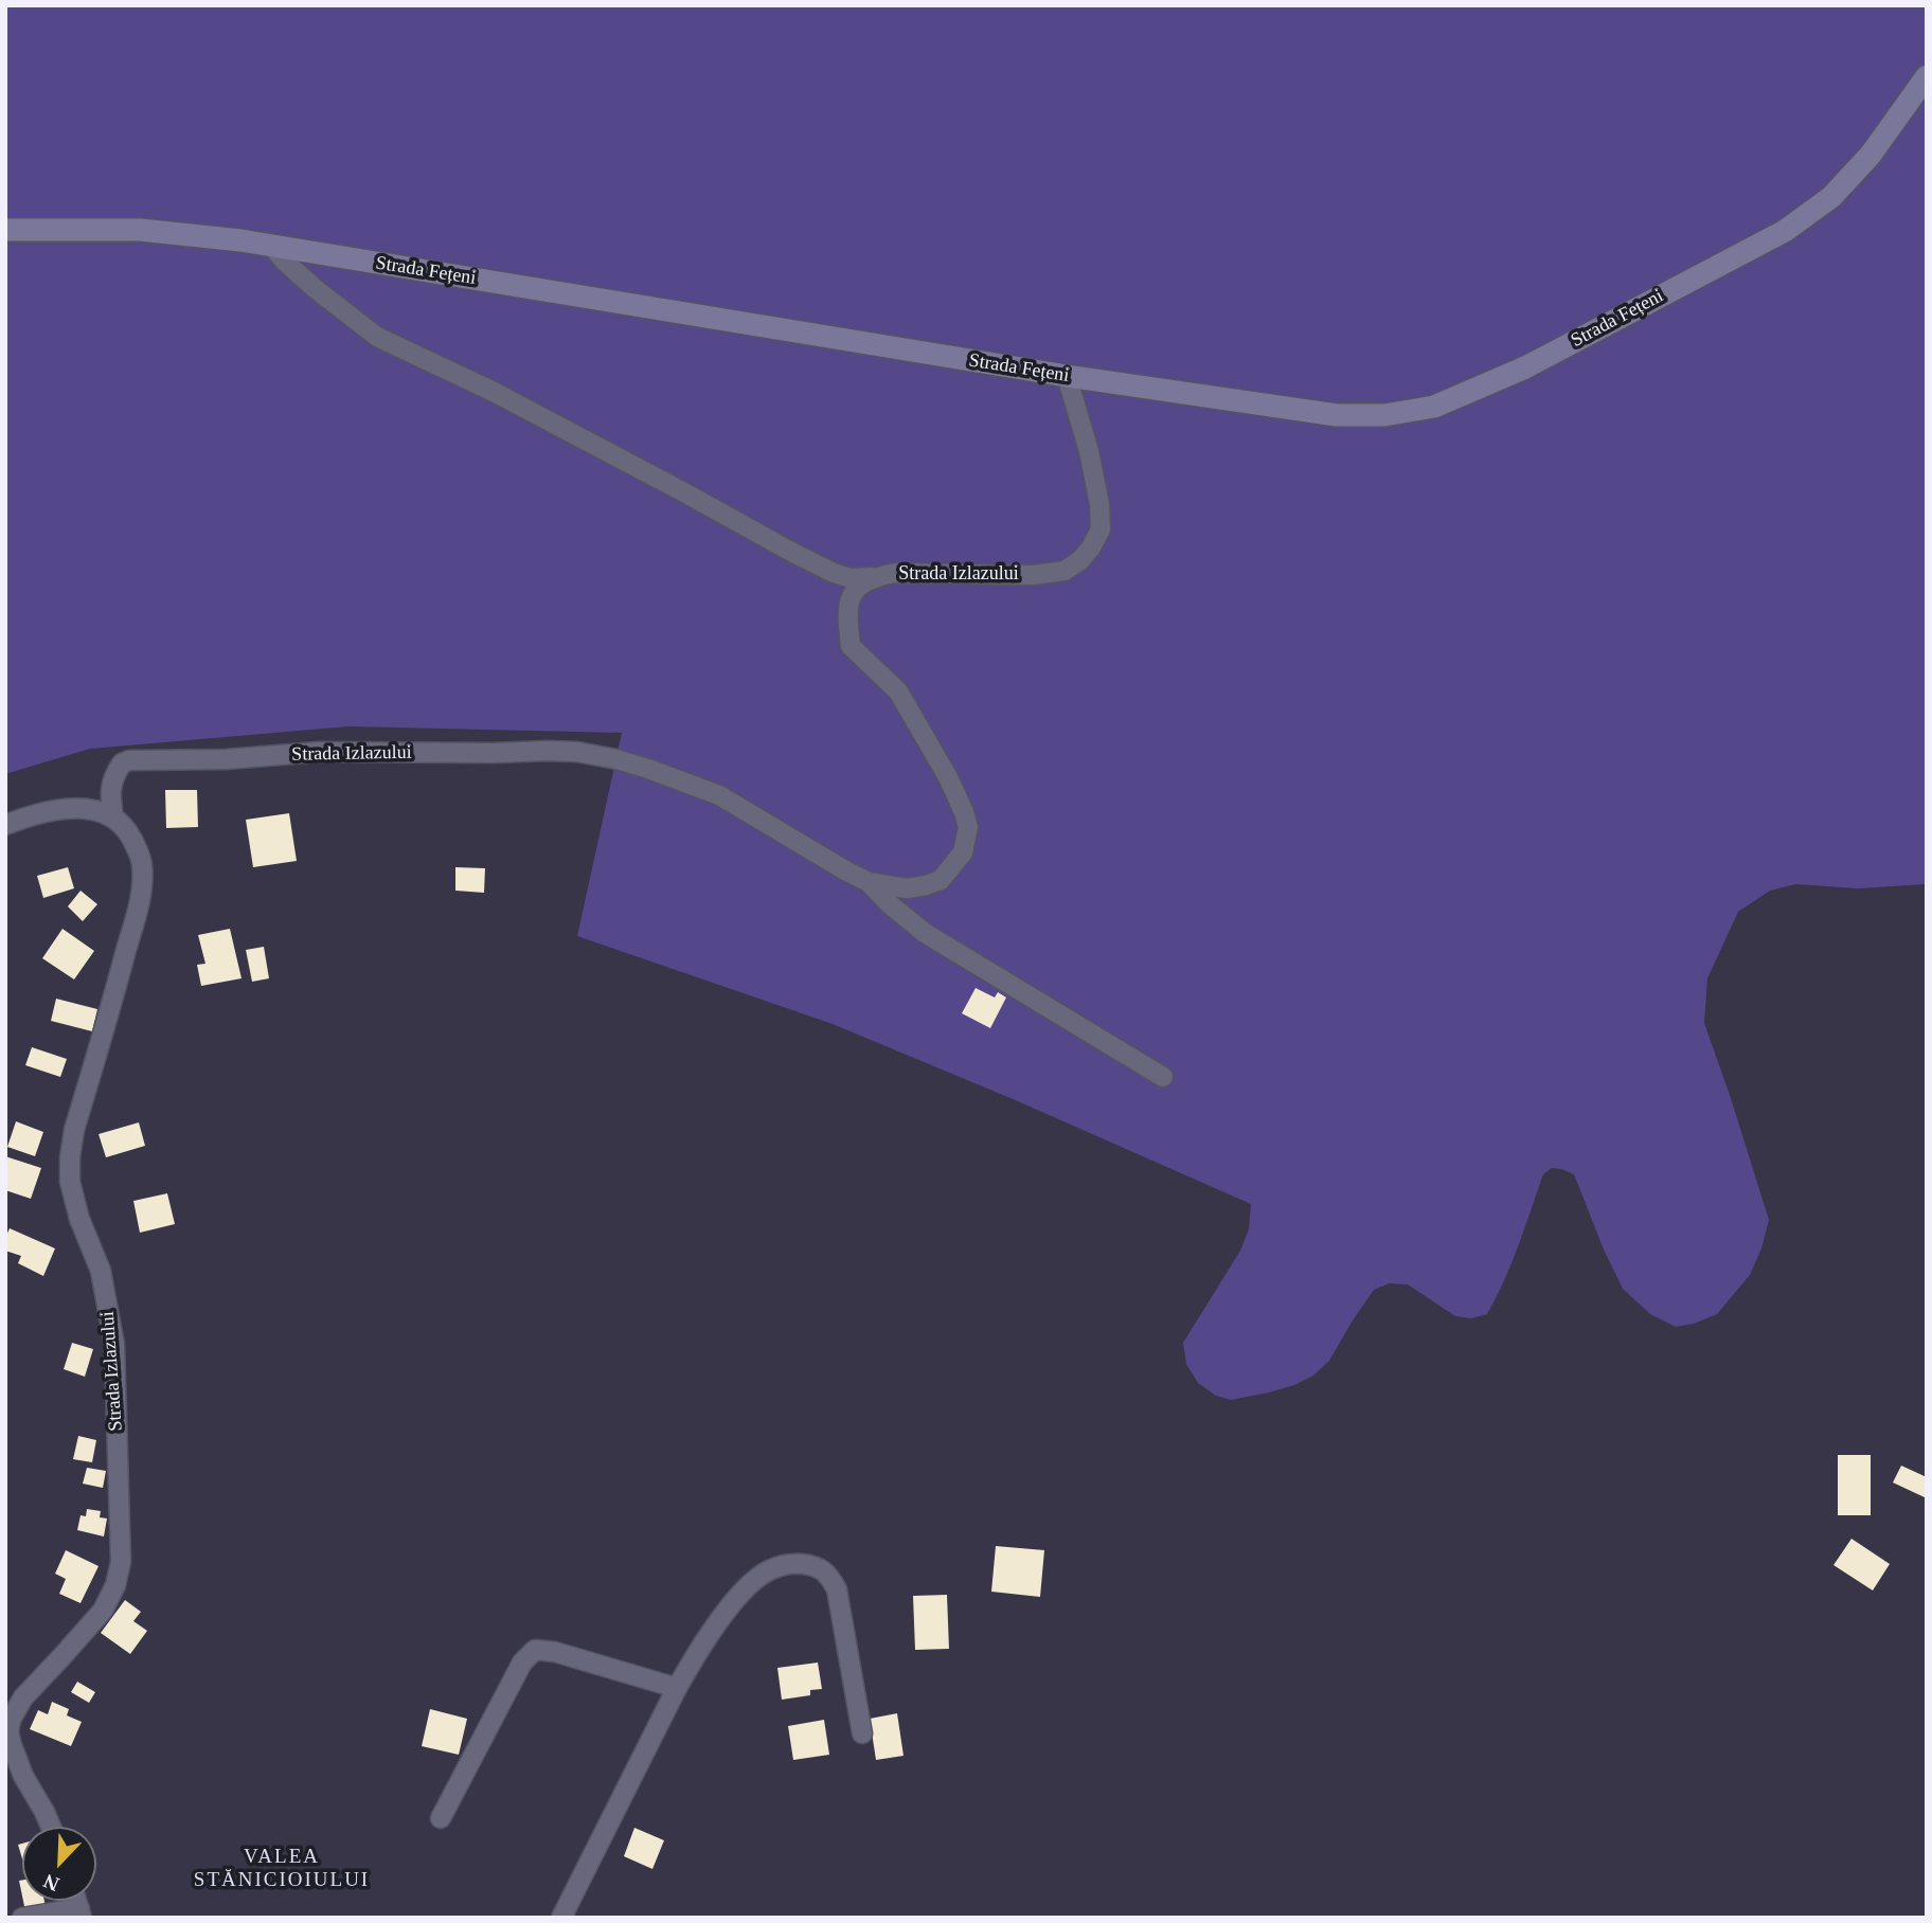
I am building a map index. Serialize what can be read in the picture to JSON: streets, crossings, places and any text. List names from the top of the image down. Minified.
{"streets":{"street":["Strada Fețeni","Strada Izlazului"]},"crossings":[["Strada Fețeni","Strada Izlazului"]],"districts":["VALEA STĂNICIOIULUI"],"north":"bottom left"}
